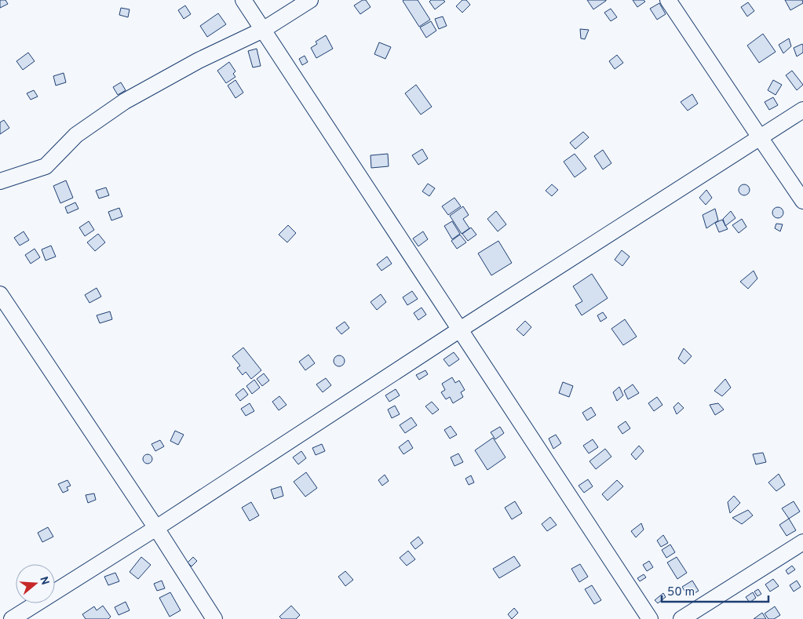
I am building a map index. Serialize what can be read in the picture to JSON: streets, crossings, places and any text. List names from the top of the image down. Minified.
{"scale_bar":"50 m","north":"right"}
